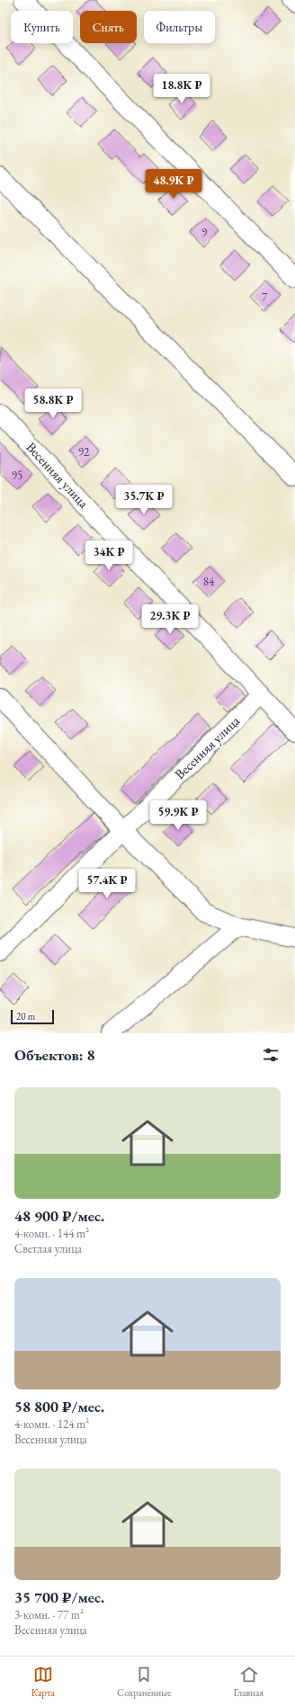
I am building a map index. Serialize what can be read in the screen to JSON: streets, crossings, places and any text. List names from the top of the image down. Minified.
{"streets":{"street":["Весенняя улица"]},"house_numbers":["9","7","92","95","84"],"scale_bar":"20 m","page":{"chip":["Купить","Снять","Фильтры"],"price":["18.8K ₽","48.9K ₽","58.8K ₽","35.7K ₽","34K ₽","29.3K ₽","59.9K ₽","57.4K ₽"],"scale":"20 m","heading":"Объектов: 8","list":[{"name":"48 900 ₽/мес.","note":"4-комн. · 144 m² · Светлая улица"},{"name":"58 800 ₽/мес.","note":"4-комн. · 124 m² · Весенняя улица"},{"name":"35 700 ₽/мес.","note":"3-комн. · 77 m² · Весенняя улица"}],"tabs":["Карта","Сохранённые","Главная"]}}
